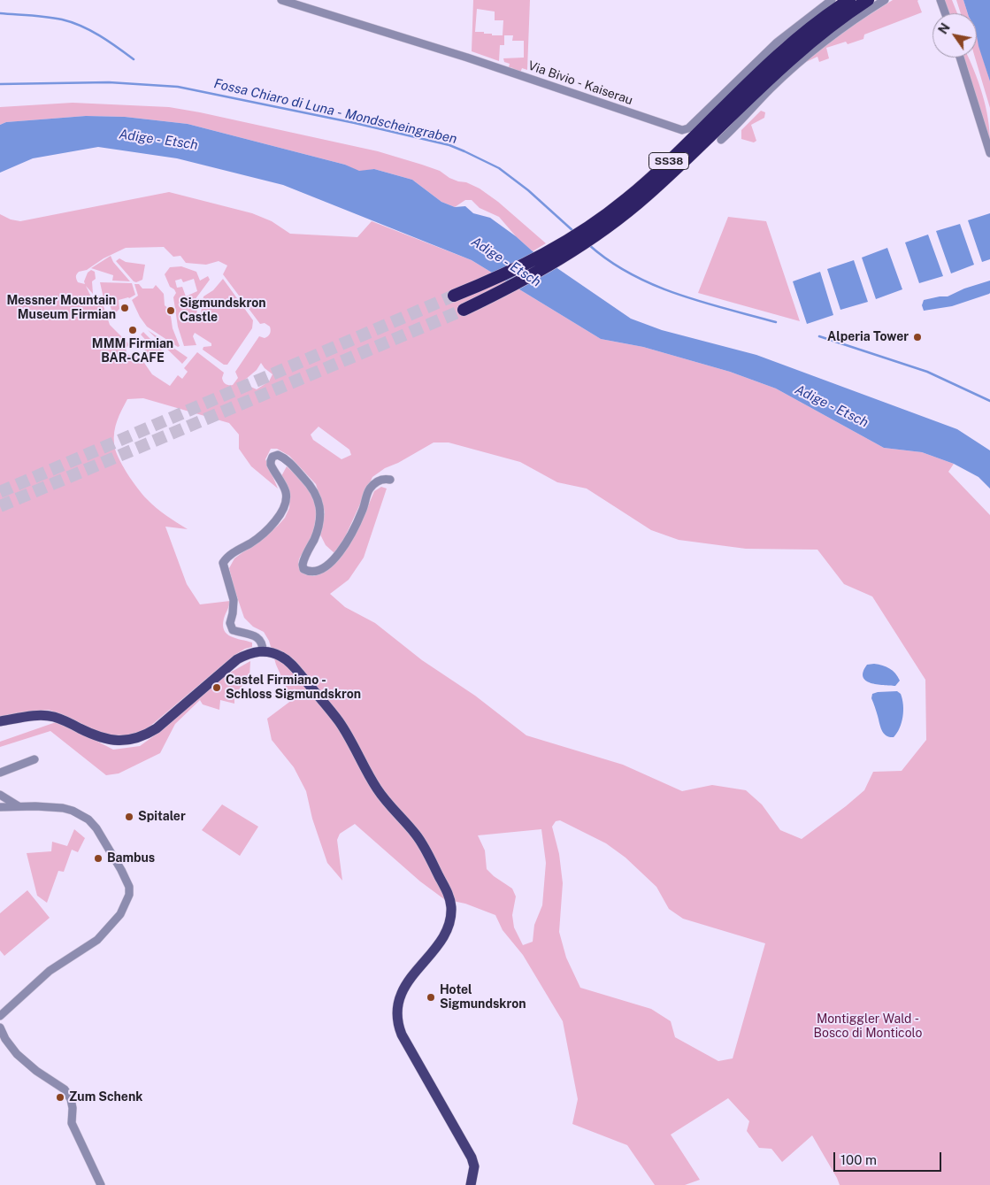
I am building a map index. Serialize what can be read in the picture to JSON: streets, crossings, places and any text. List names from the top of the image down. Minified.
{"streets":{"highway":["SS38"],"street":["Via Bivio - Kaiserau"]},"water":["Fossa Chiaro di Luna - Mondscheingraben","Adige - Etsch"],"parks":["Montiggler Wald - Bosco di Monticolo"],"places":["Messner Mountain Museum Firmian","Sigmundskron Castle","MMM Firmian BAR-CAFE","Alperia Tower","Castel Firmiano - Schloss Sigmundskron","Spitaler","Bambus","Hotel Sigmundskron","Zum Schenk"],"scale_bar":"100 m","north":"top left"}
